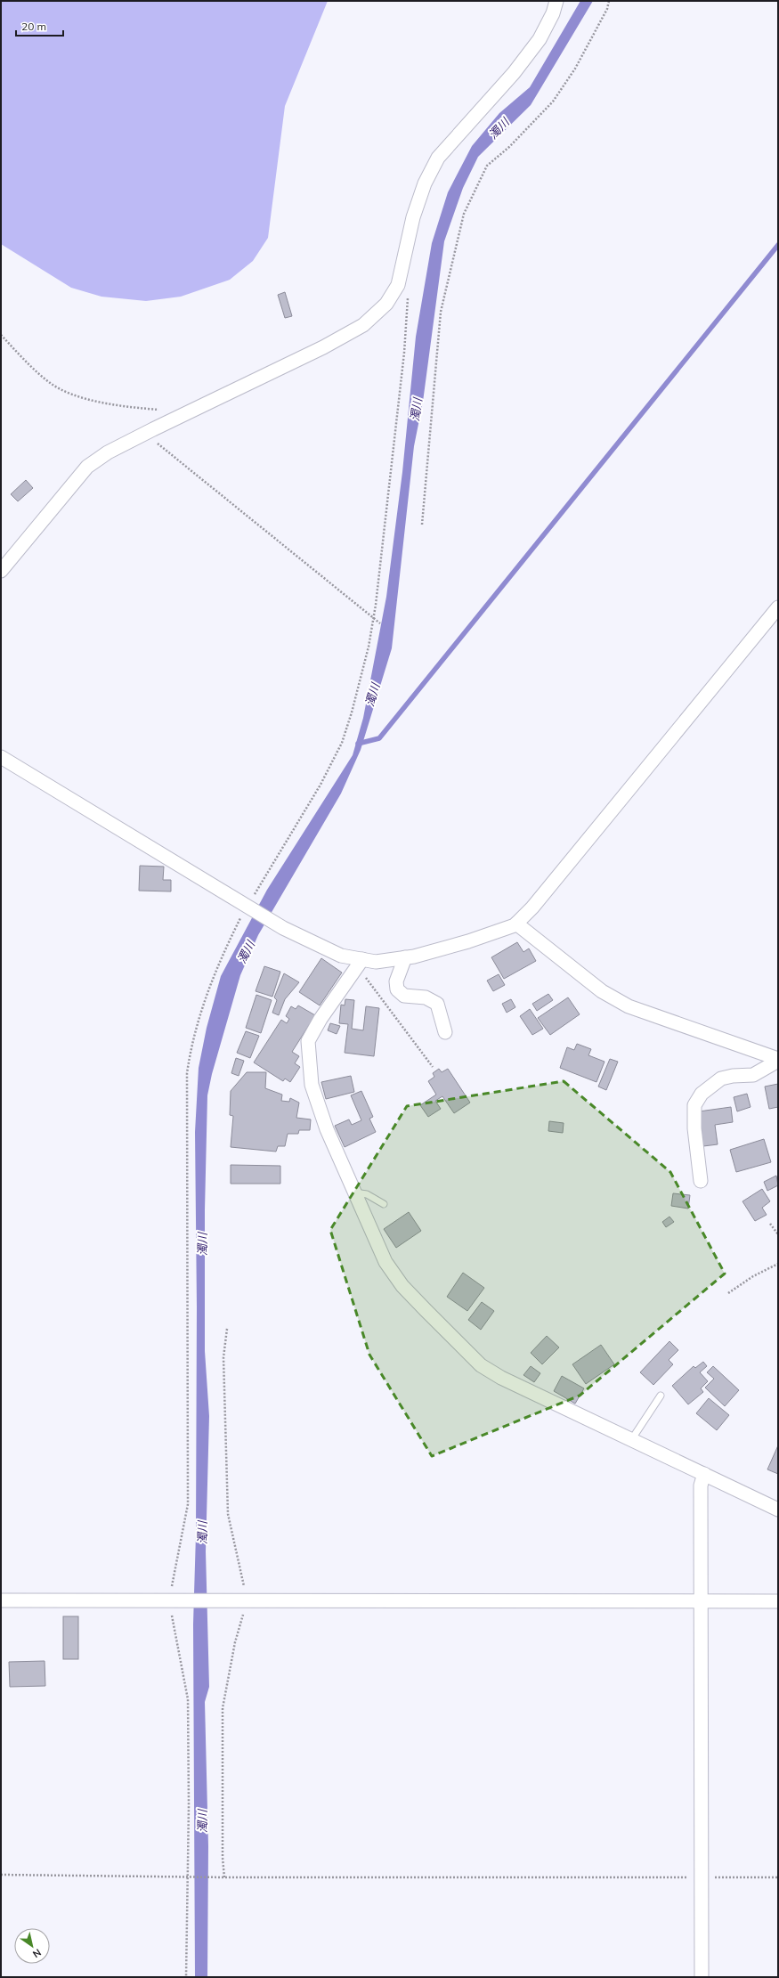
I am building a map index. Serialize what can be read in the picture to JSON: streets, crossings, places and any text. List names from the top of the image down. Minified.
{"water":["濁川"],"scale_bar":"20 m","north":"bottom right"}
